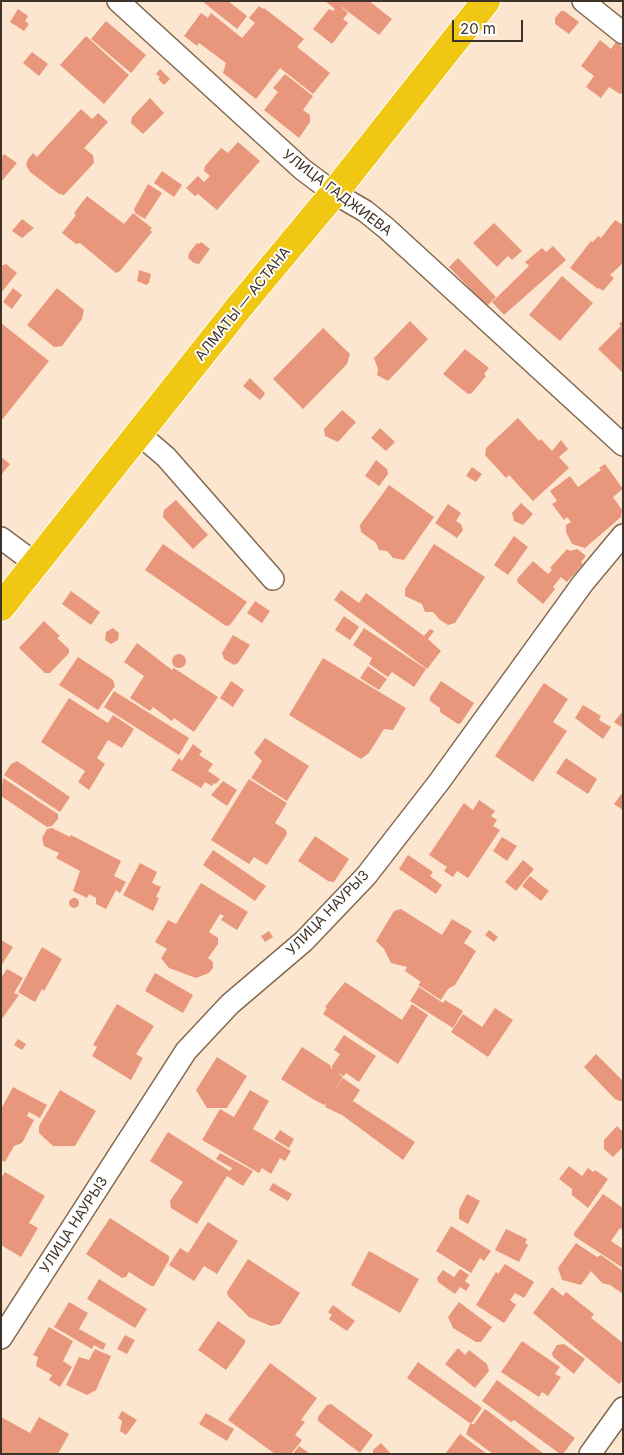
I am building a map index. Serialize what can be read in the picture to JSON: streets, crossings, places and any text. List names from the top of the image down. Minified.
{"streets":{"highway":["АЛМАТЫ — АСТАНА"],"street":["УЛИЦА ГАДЖИЕВА","УЛИЦА НАУРЫЗ"]},"crossings":[["УЛИЦА ГАДЖИЕВА","АЛМАТЫ — АСТАНА"]],"scale_bar":"20 m"}
